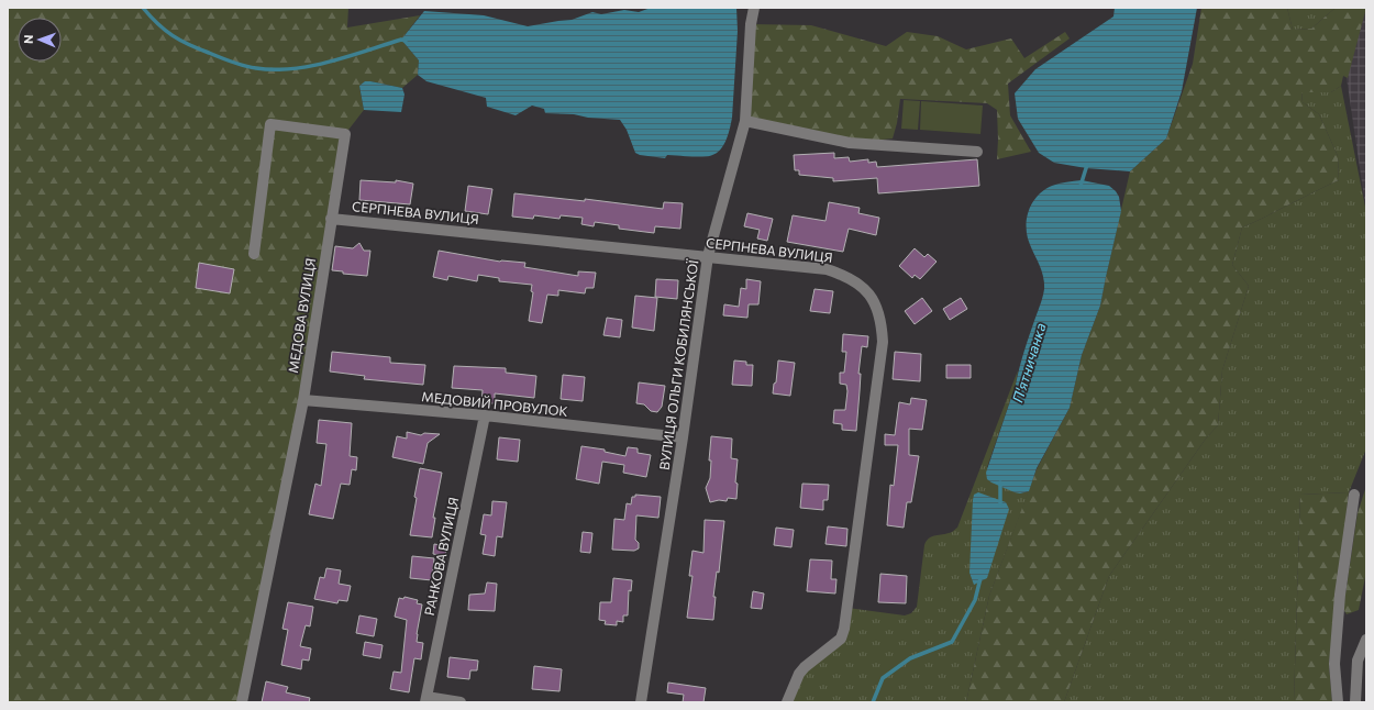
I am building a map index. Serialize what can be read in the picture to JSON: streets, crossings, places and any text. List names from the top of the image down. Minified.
{"streets":{"street":["СЕРПНЕВА ВУЛИЦЯ","МЕДОВА ВУЛИЦЯ","ВУЛИЦЯ ОЛЬГИ КОБИЛЯНСЬКОЇ","МЕДОВИЙ ПРОВУЛОК","РАНКОВА ВУЛИЦЯ"]},"crossings":[["СЕРПНЕВА ВУЛИЦЯ","МЕДОВА ВУЛИЦЯ"],["СЕРПНЕВА ВУЛИЦЯ","ВУЛИЦЯ ОЛЬГИ КОБИЛЯНСЬКОЇ"],["МЕДОВА ВУЛИЦЯ","МЕДОВИЙ ПРОВУЛОК"],["ВУЛИЦЯ ОЛЬГИ КОБИЛЯНСЬКОЇ","МЕДОВИЙ ПРОВУЛОК"],["МЕДОВИЙ ПРОВУЛОК","РАНКОВА ВУЛИЦЯ"]],"water":["П'ятничанка"],"north":"left"}
